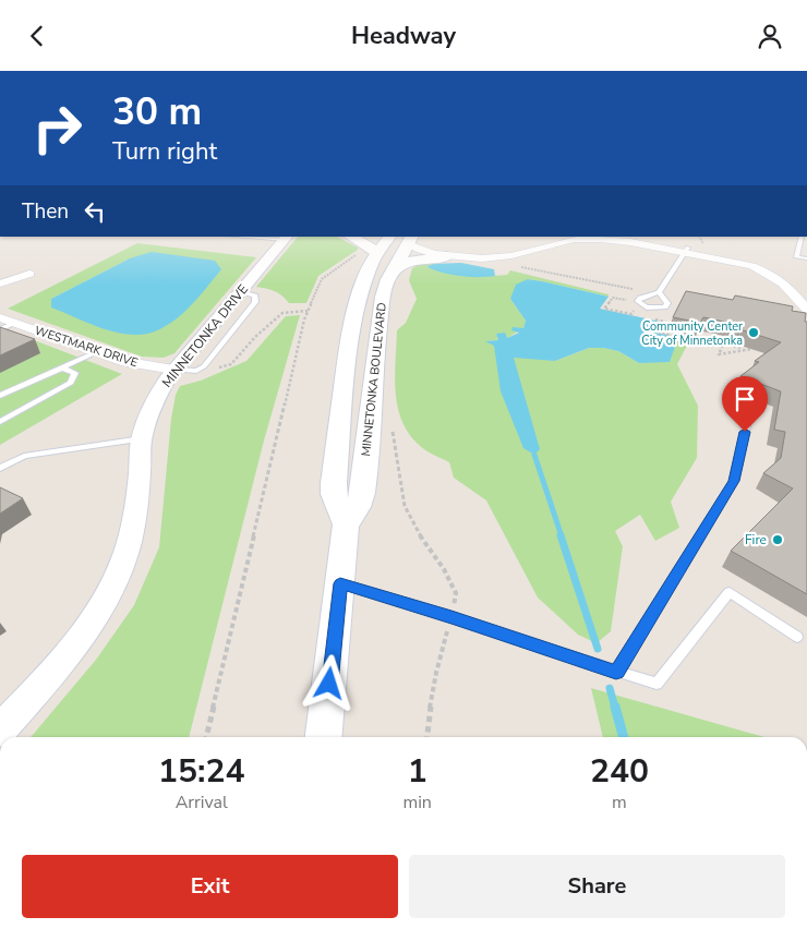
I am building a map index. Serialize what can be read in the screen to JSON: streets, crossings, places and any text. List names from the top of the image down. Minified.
{"streets":{"main road":["MINNETONKA BOULEVARD"],"street":["MINNETONKA DRIVE","WESTMARK DRIVE"]},"crossings":[["MINNETONKA DRIVE","WESTMARK DRIVE"]],"places":["Community Center City of Minnetonka","Fire"],"page":{"header":"Headway","turn":["30 m","Turn right"],"then":"Then","eta":["15:24","Arrival","1","min","240","m"],"buttons":["Exit","Share"]}}
